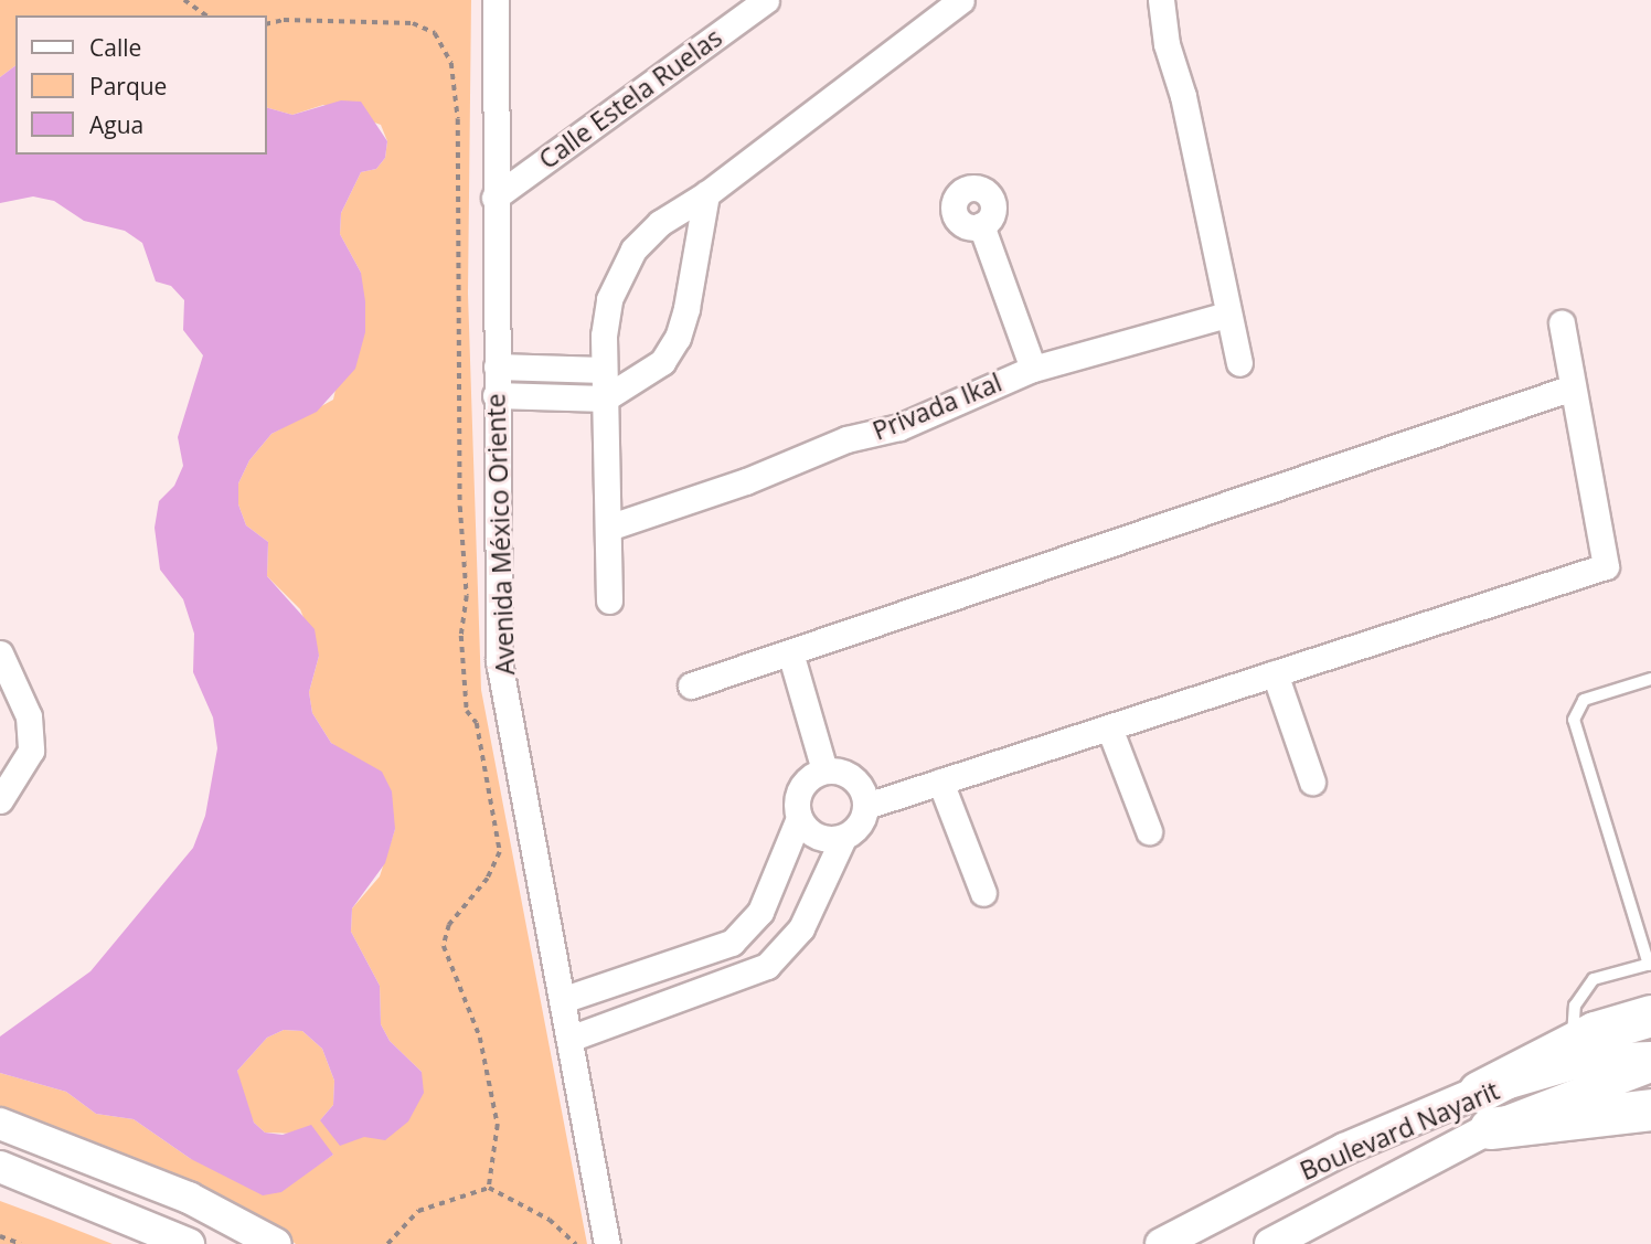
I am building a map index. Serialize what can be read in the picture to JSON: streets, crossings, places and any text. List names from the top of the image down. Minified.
{"streets":{"street":["Calle Estela Ruelas","Privada Ikal","Avenida México Oriente","Boulevard Nayarit"]},"crossings":[["Calle Estela Ruelas","Avenida México Oriente"]],"legend":["Calle","Parque","Agua"]}
